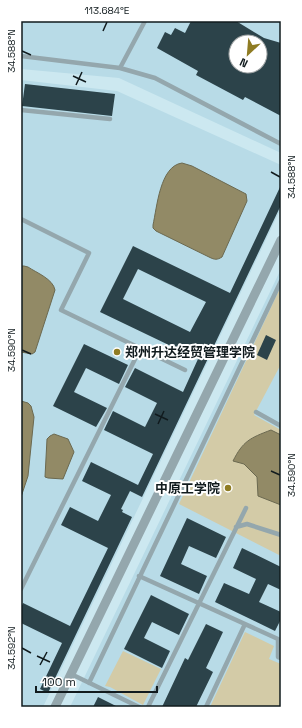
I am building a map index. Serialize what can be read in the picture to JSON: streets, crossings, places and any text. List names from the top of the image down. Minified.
{"places":["郑州升达经贸管理学院","中原工学院"],"scale_bar":"100 m","north":"bottom left","coordinates":["113.684°E","34.588°N","34.590°N","34.592°N"]}
